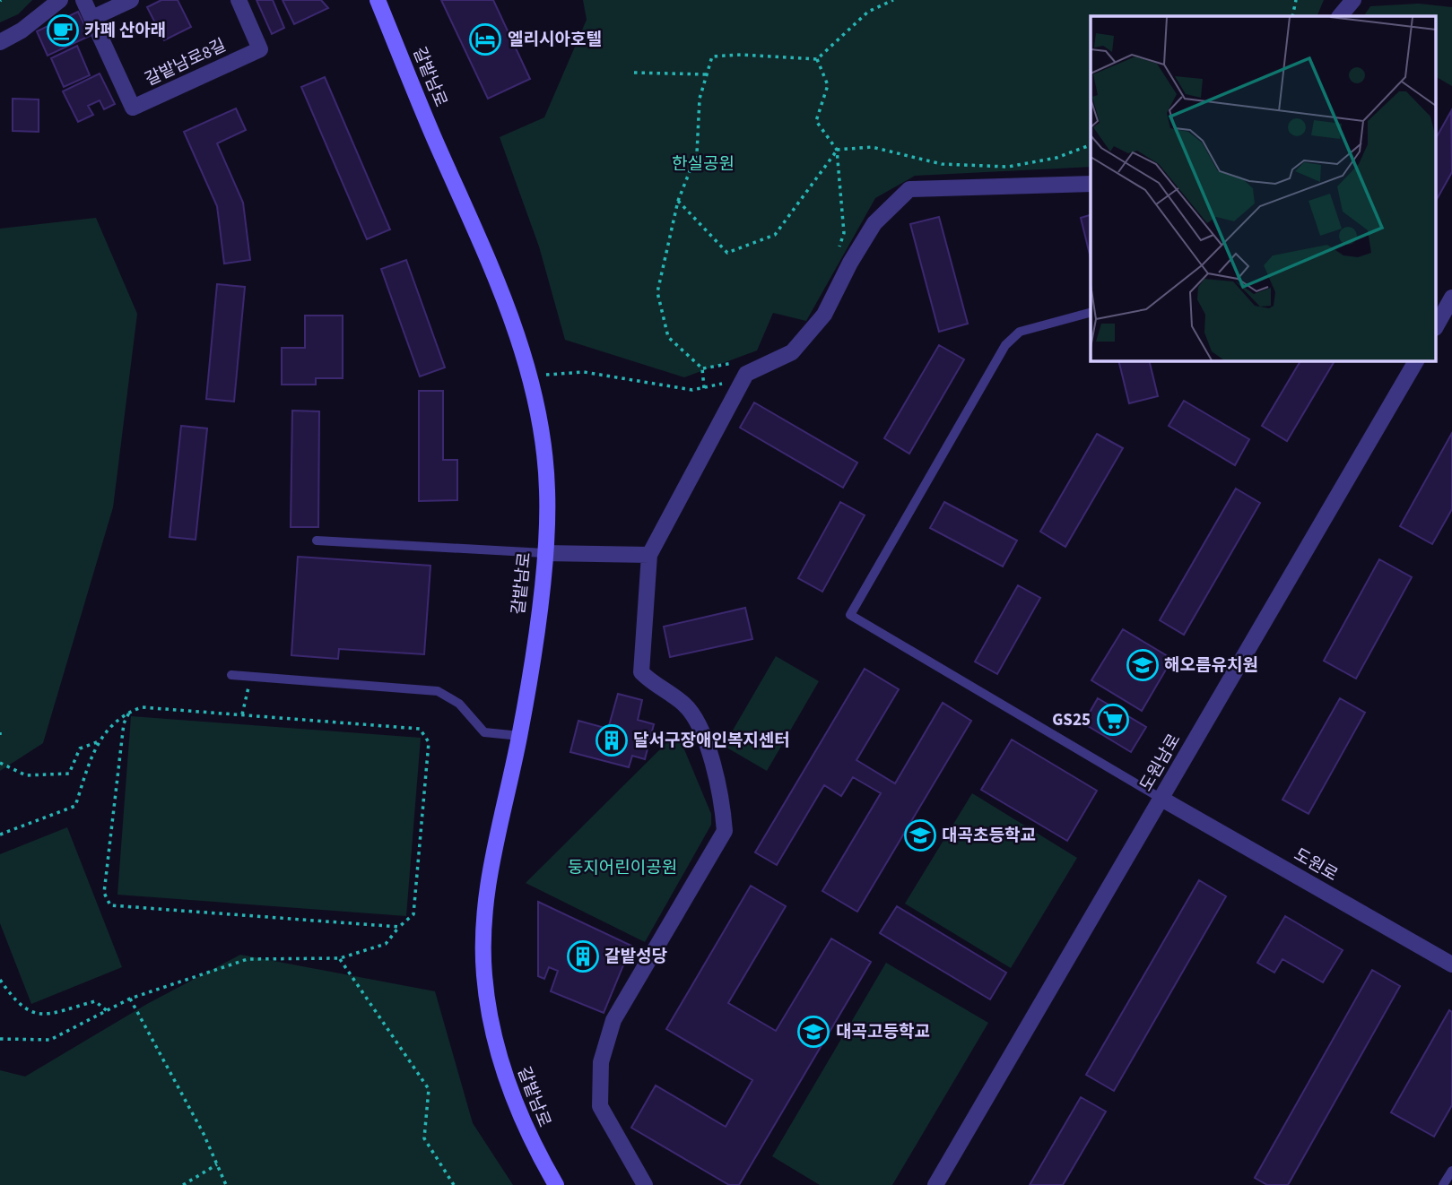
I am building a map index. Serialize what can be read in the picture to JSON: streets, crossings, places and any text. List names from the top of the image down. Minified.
{"streets":{"main road":["갈밭남로"],"street":["갈밭남로8길","도원남로","도원로"]},"crossings":[["도원남로","도원로"]],"parks":["한실공원","둥지어린이공원"],"places":{"cafe":["카페 산아래"],"hotel":["엘리시아호텔"],"school or university":["해오름유치원","대곡초등학교","대곡고등학교"],"supermarket":["GS25"],"building":["달서구장애인복지센터","갈밭성당"]}}
